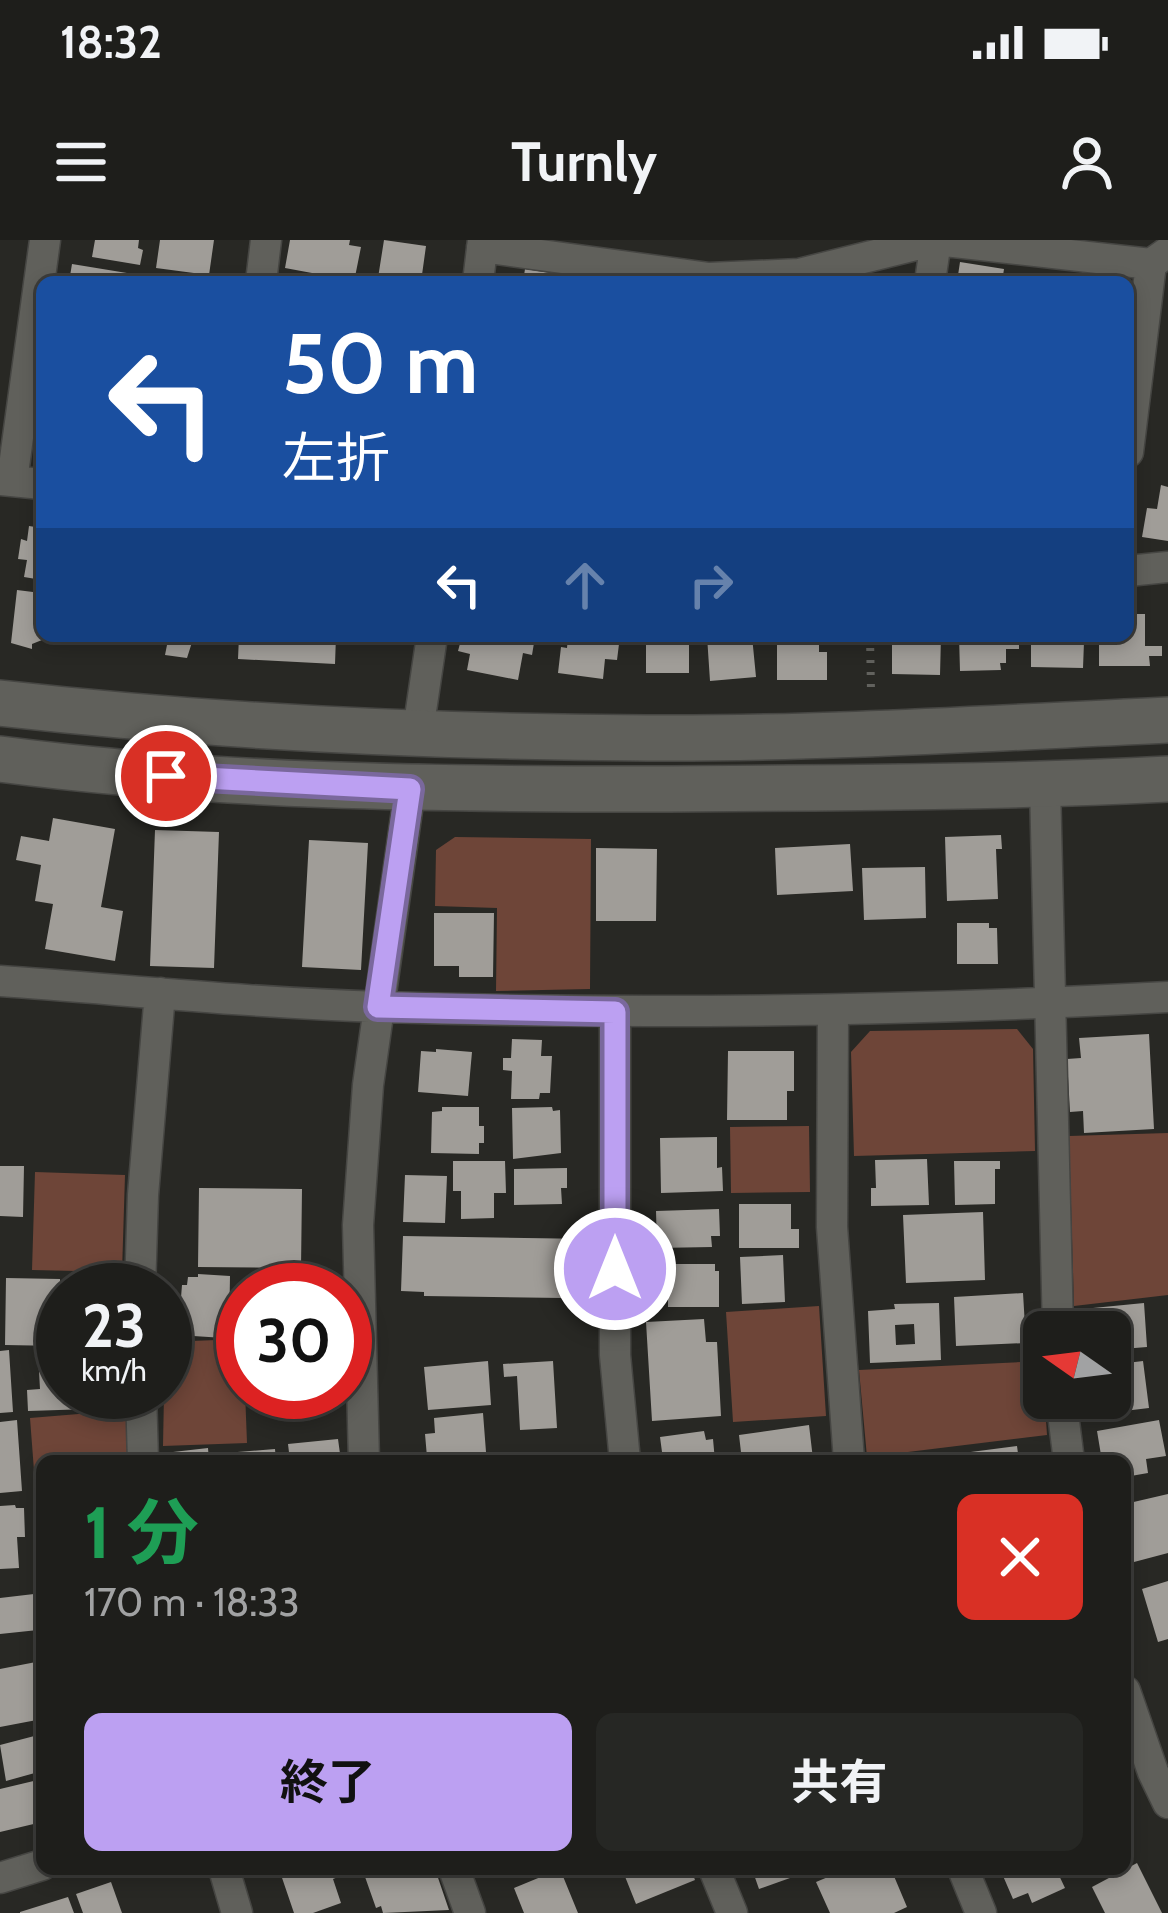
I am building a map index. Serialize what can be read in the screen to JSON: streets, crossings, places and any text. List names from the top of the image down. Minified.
{"north":"left","page":{"status":"18:32","header":"Turnly","turn":["50 m","左折"],"speed":"23 km/h","limit":"30","heading":["1 分","170 m · 18:33"],"buttons":["終了","共有"]}}
